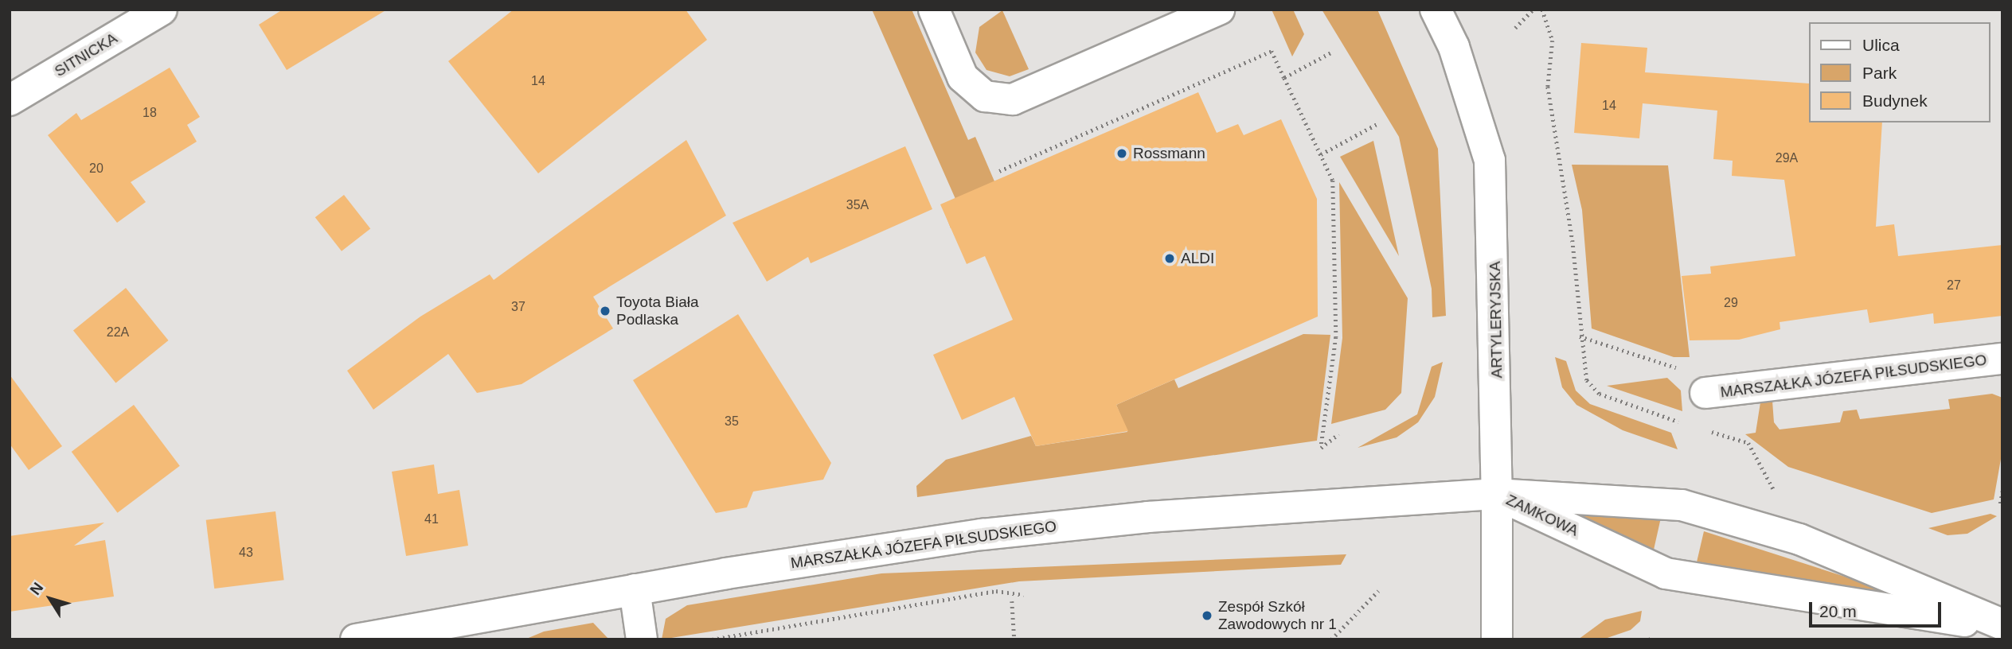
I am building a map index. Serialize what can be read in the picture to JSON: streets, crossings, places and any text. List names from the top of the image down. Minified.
{"streets":{"street":["SITNICKA","ARTYLERYJSKA","MARSZAŁKA JÓZEFA PIŁSUDSKIEGO","ZAMKOWA"]},"crossings":[["ARTYLERYJSKA","MARSZAŁKA JÓZEFA PIŁSUDSKIEGO"],["ARTYLERYJSKA","ZAMKOWA"],["MARSZAŁKA JÓZEFA PIŁSUDSKIEGO","ZAMKOWA"]],"places":["Rossmann","ALDI","Toyota Biała Podlaska","Zespół Szkół Zawodowych nr 1"],"house_numbers":["14","14","18","29A","20","35A","27","29","37","22A","35","41","43"],"legend":["Ulica","Park","Budynek"],"scale_bar":"20 m","north":"top left"}
